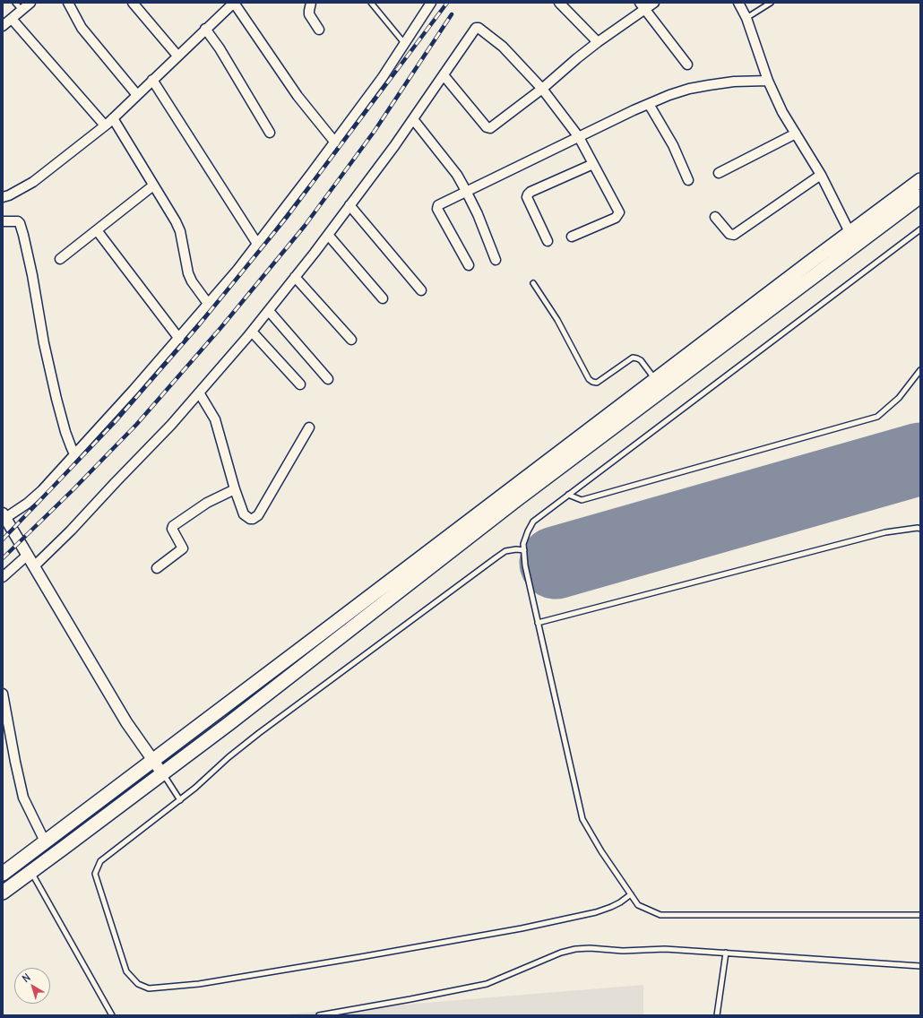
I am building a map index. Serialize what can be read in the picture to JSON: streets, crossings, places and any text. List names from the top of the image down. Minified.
{"north":"top left"}
